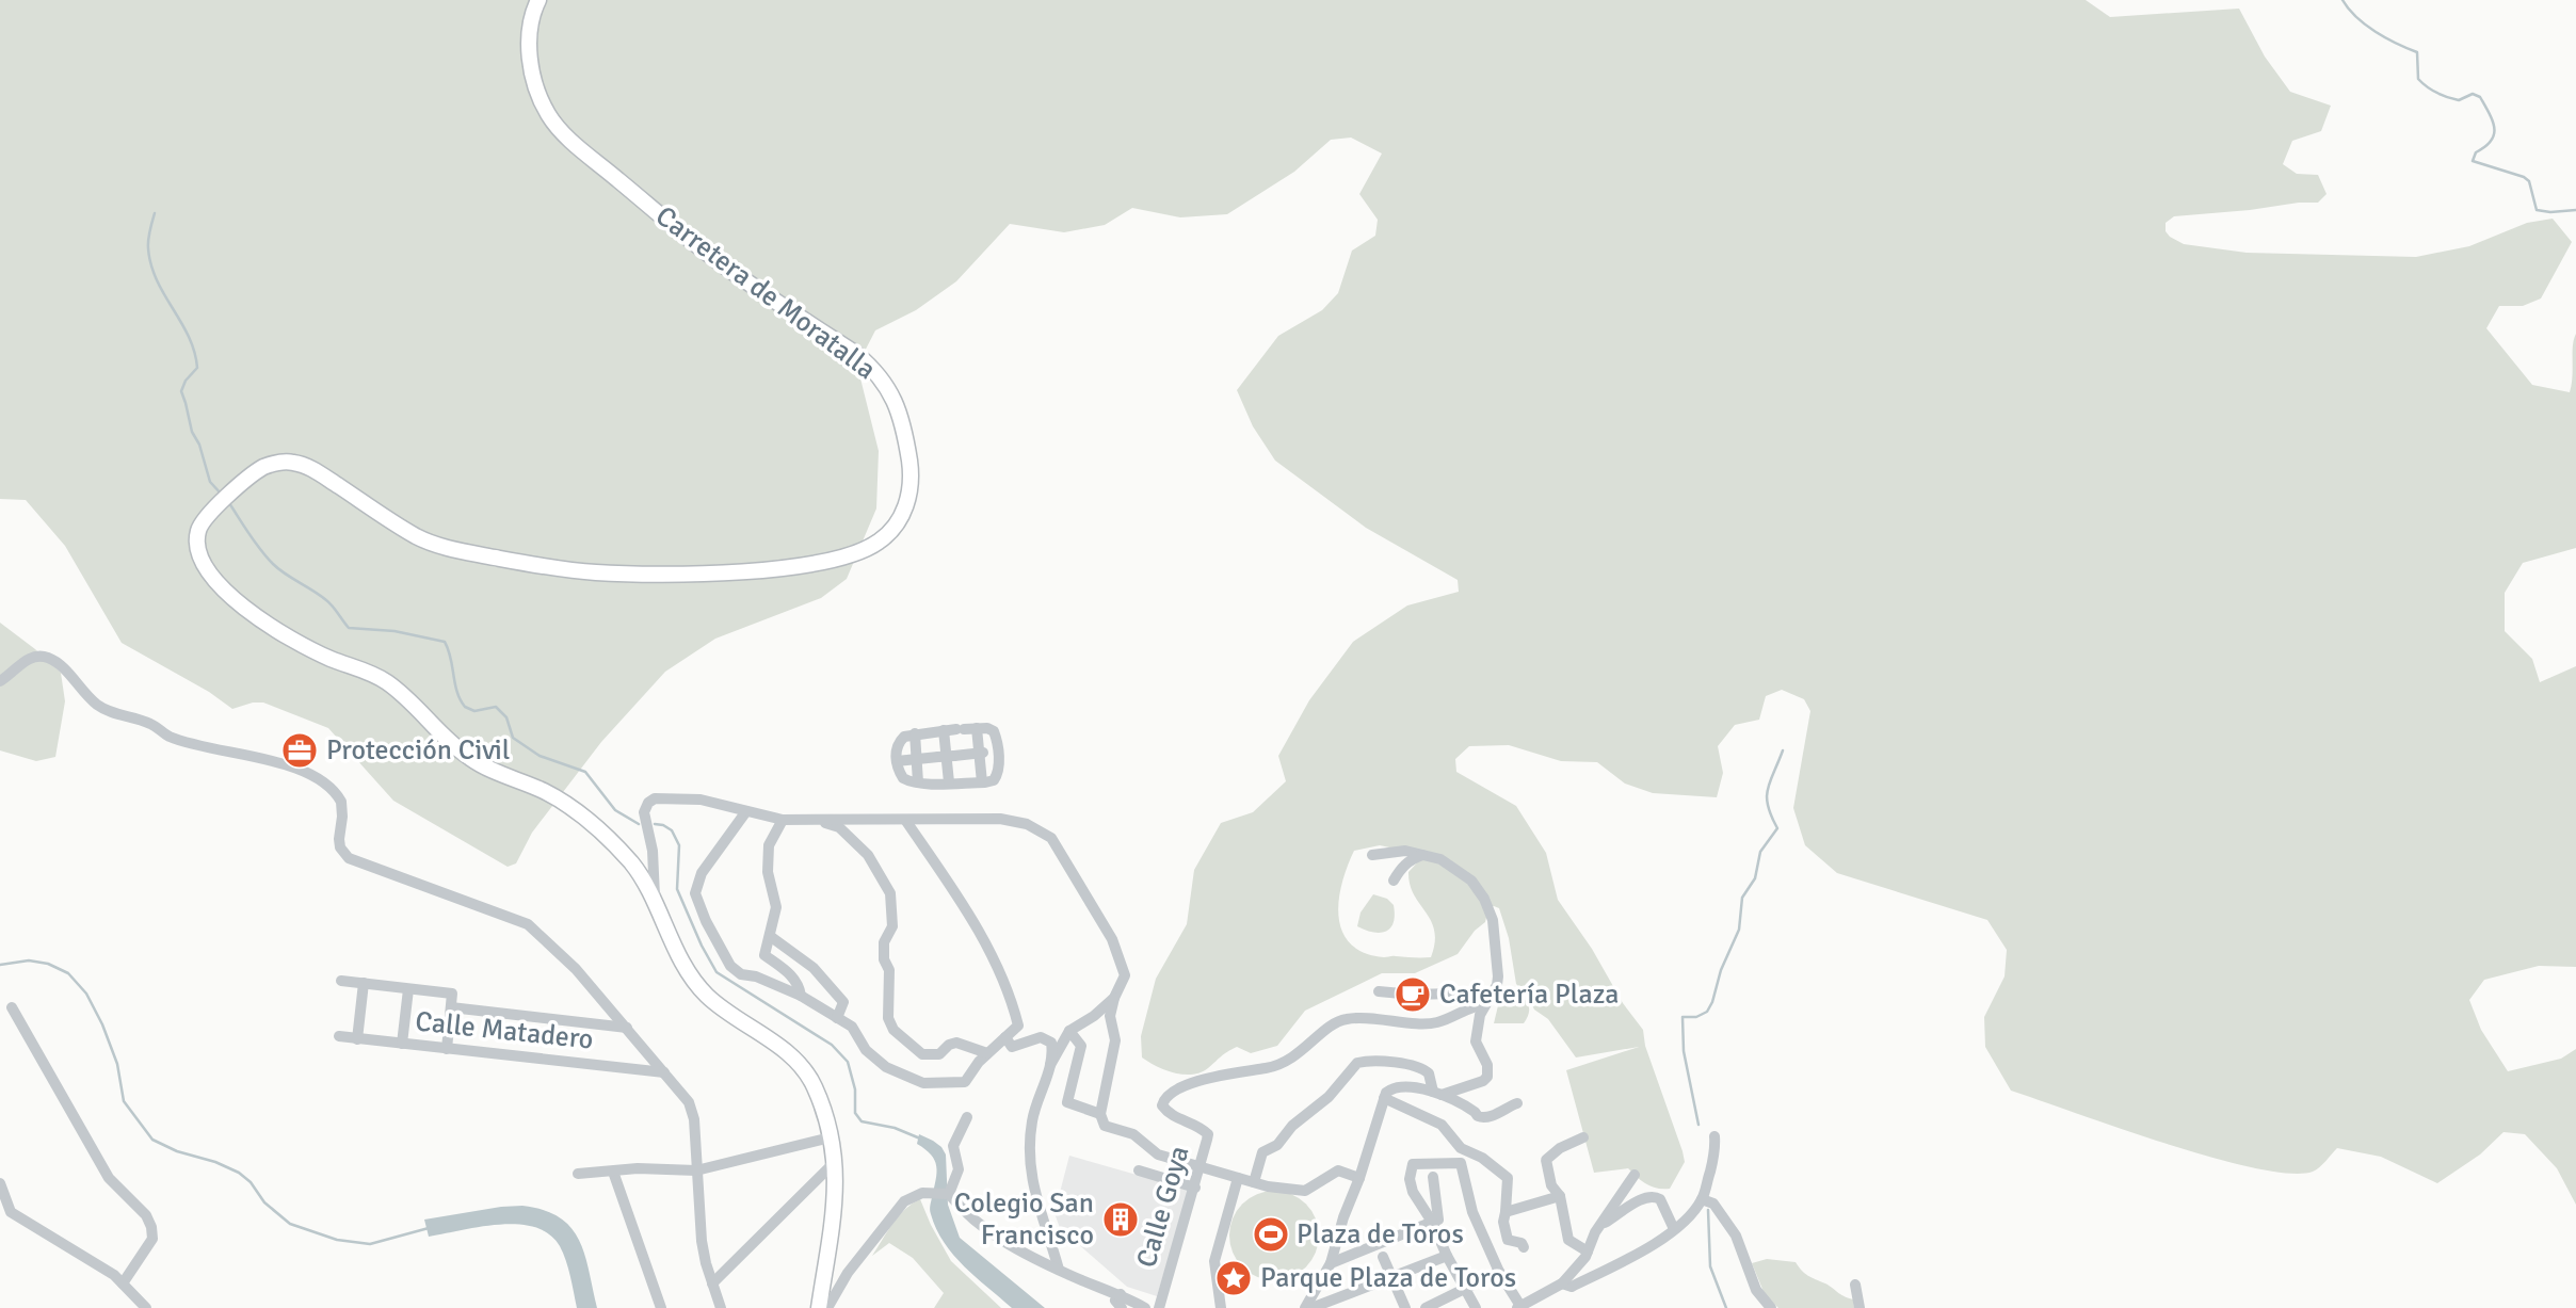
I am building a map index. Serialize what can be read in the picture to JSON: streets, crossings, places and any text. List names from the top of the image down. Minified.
{"streets":{"main road":["Carretera de Moratalla"],"street":["Calle Matadero","Calle Goya"]},"places":{"office":["Protección Civil"],"cafe":["Cafetería Plaza"],"building":["Colegio San Francisco"],"sports":["Plaza de Toros"],"place":["Parque Plaza de Toros"]}}
